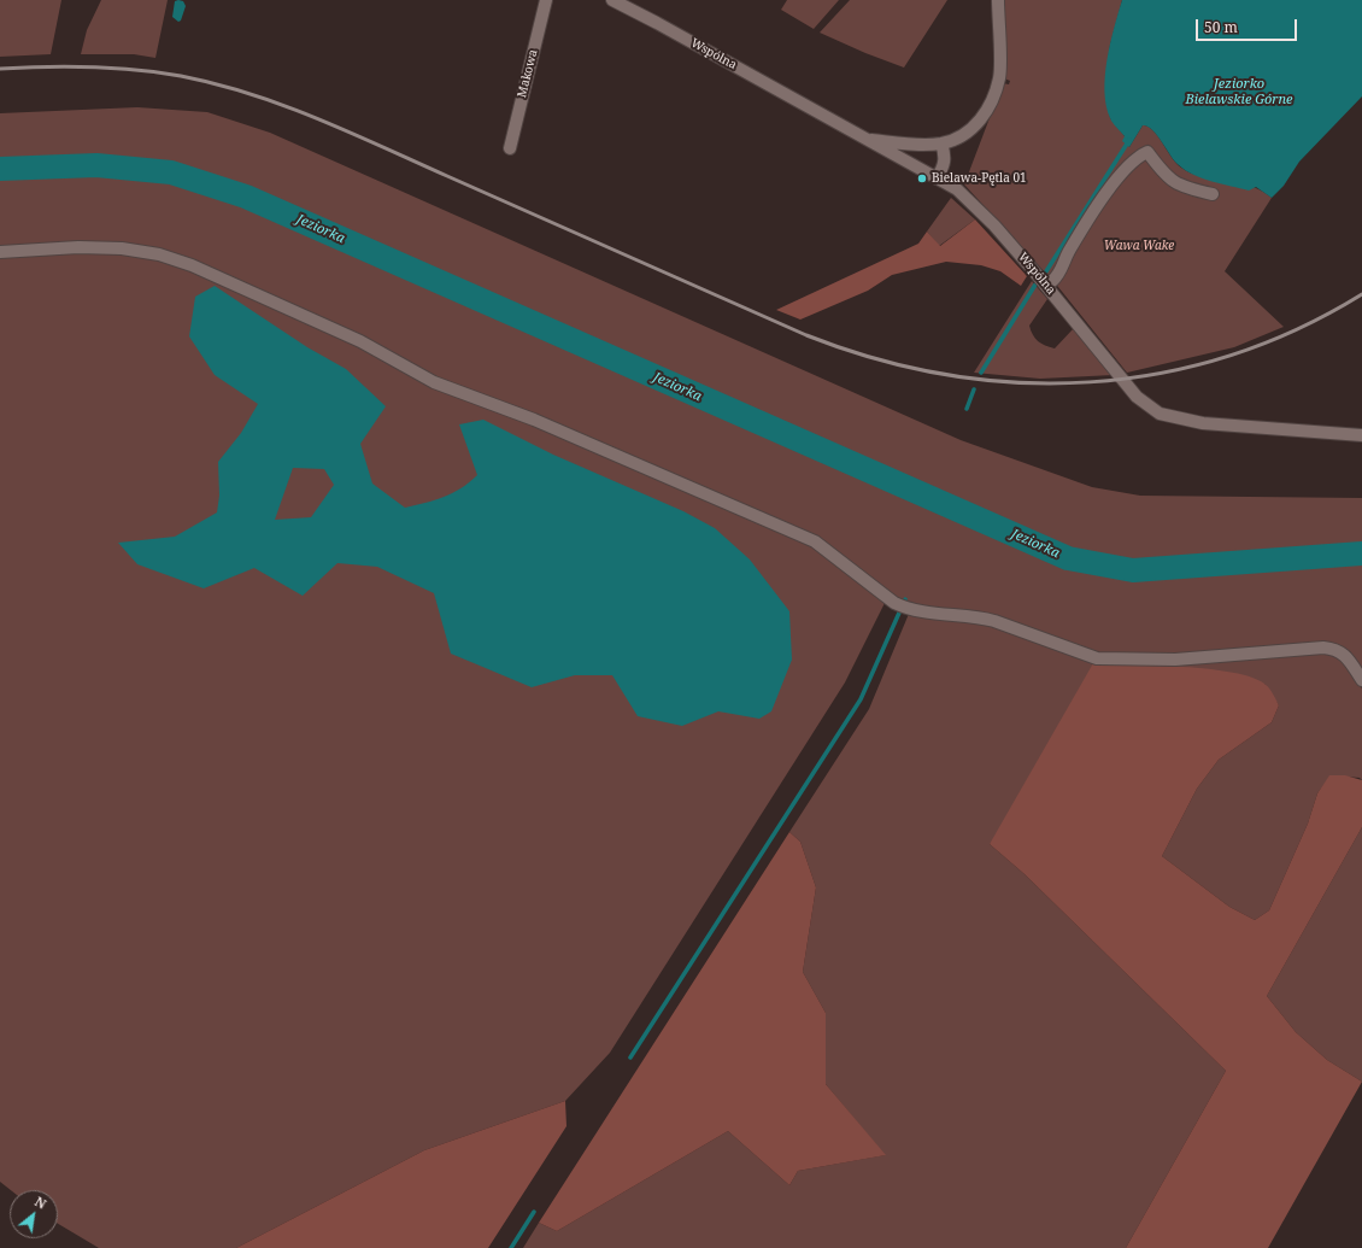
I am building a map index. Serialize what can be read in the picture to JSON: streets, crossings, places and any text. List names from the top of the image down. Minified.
{"streets":{"street":["Wspólna","Makowa"]},"water":["Jeziorko Bielawskie Górne","Jeziorka"],"parks":["Wawa Wake"],"places":["Bielawa-Pętla 01"],"scale_bar":"50 m","north":"top right"}
